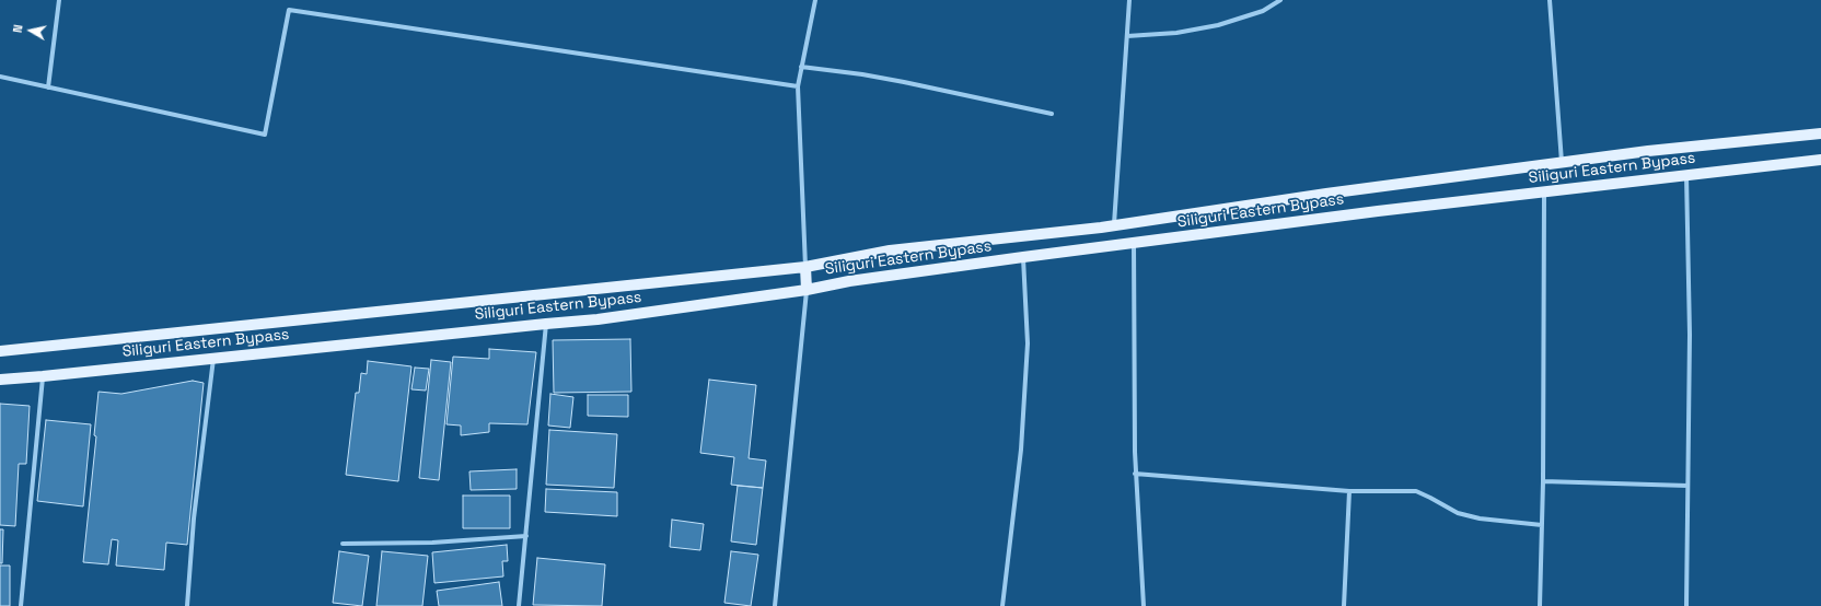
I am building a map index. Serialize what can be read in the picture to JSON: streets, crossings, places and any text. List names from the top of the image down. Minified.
{"streets":{"main road":["Siliguri Eastern Bypass"]},"north":"left"}
